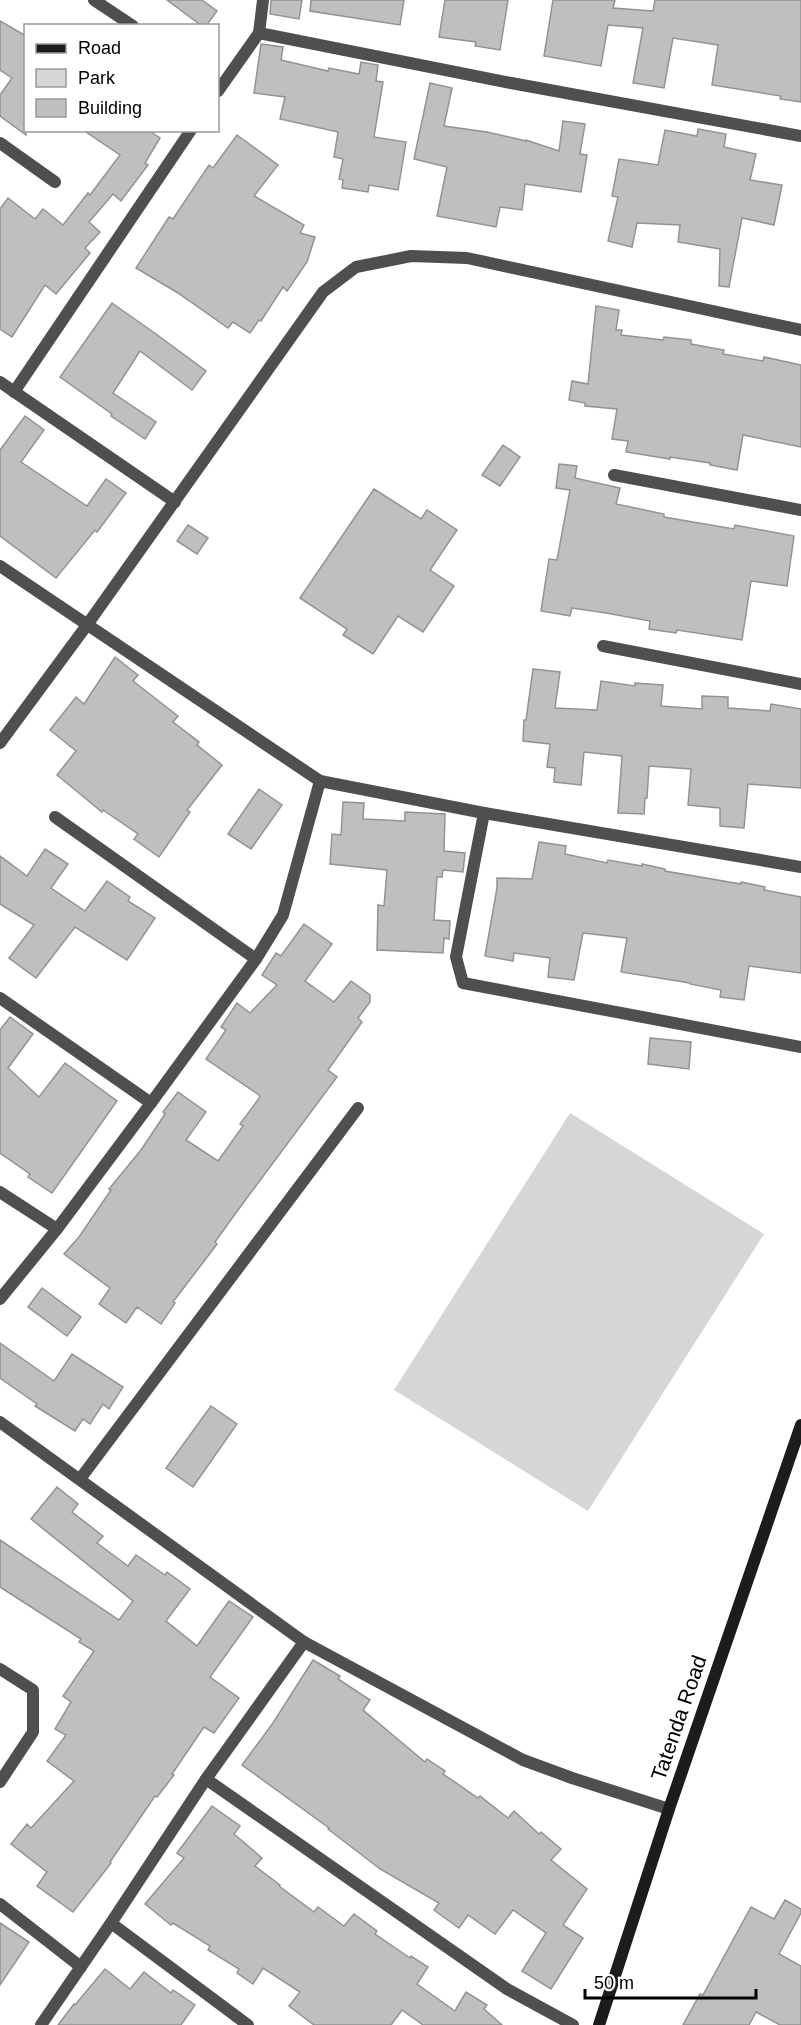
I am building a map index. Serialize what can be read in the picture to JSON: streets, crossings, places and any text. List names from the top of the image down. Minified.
{"streets":{"street":["Tatenda Road"]},"legend":["Road","Park","Building"],"scale_bar":"50 m"}
